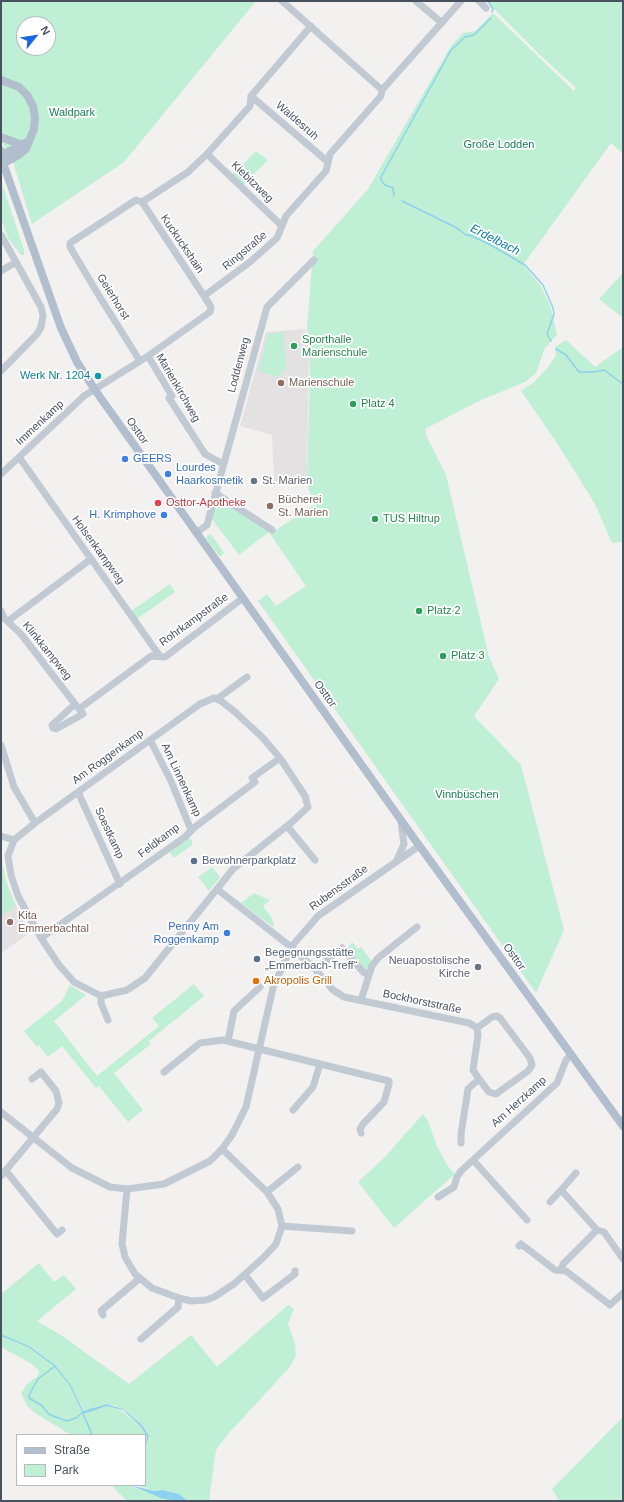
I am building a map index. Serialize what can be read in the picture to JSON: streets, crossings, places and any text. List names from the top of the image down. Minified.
{"streets":{"main road":["Osttor"],"street":["Waldesruh","Kiebitzweg","Kuckuckshain","Ringstraße","Geierhorst","Loddenweg","Marienkirchweg","Immenkamp","Holsenkampweg","Rohrkampstraße","Klinkkampweg","Am Roggenkamp","Am Linnenkamp","Soestkamp","Feldkamp","Rubensstraße","Bockhorststraße","Am Herzkamp"]},"crossings":[["Waldesruh","Ringstraße"],["Kiebitzweg","Ringstraße"],["Kuckuckshain","Ringstraße"],["Kuckuckshain","Geierhorst"],["Loddenweg","Marienkirchweg"],["Loddenweg","Osttor"],["Immenkamp","Osttor"],["Immenkamp","Holsenkampweg"],["Osttor","Rohrkampstraße"],["Osttor","Rubensstraße"],["Osttor","Am Herzkamp"],["Holsenkampweg","Rohrkampstraße"],["Rohrkampstraße","Klinkkampweg"],["Am Roggenkamp","Am Linnenkamp"],["Am Roggenkamp","Soestkamp"],["Am Linnenkamp","Feldkamp"],["Soestkamp","Feldkamp"],["Rubensstraße","Bockhorststraße"]],"water":["Erdelbach"],"parks":["Waldpark","Große Lodden","Vinnbüschen"],"places":["Sporthalle Marienschule","Werk Nr. 1204","Marienschule","Platz 4","GEERS","Lourdes Haarkosmetik","St. Marien","Osttor-Apotheke","Bücherei St. Marien","H. Krimphove","TUS Hiltrup","Platz 2","Platz 3","Bewohnerparkplatz","Kita Emmerbachtal","Penny Am Roggenkamp","Begegnungsstätte „Emmerbach-Treff“","Neuapostolische Kirche","Akropolis Grill"],"legend":["Straße","Park"],"north":"top right"}
